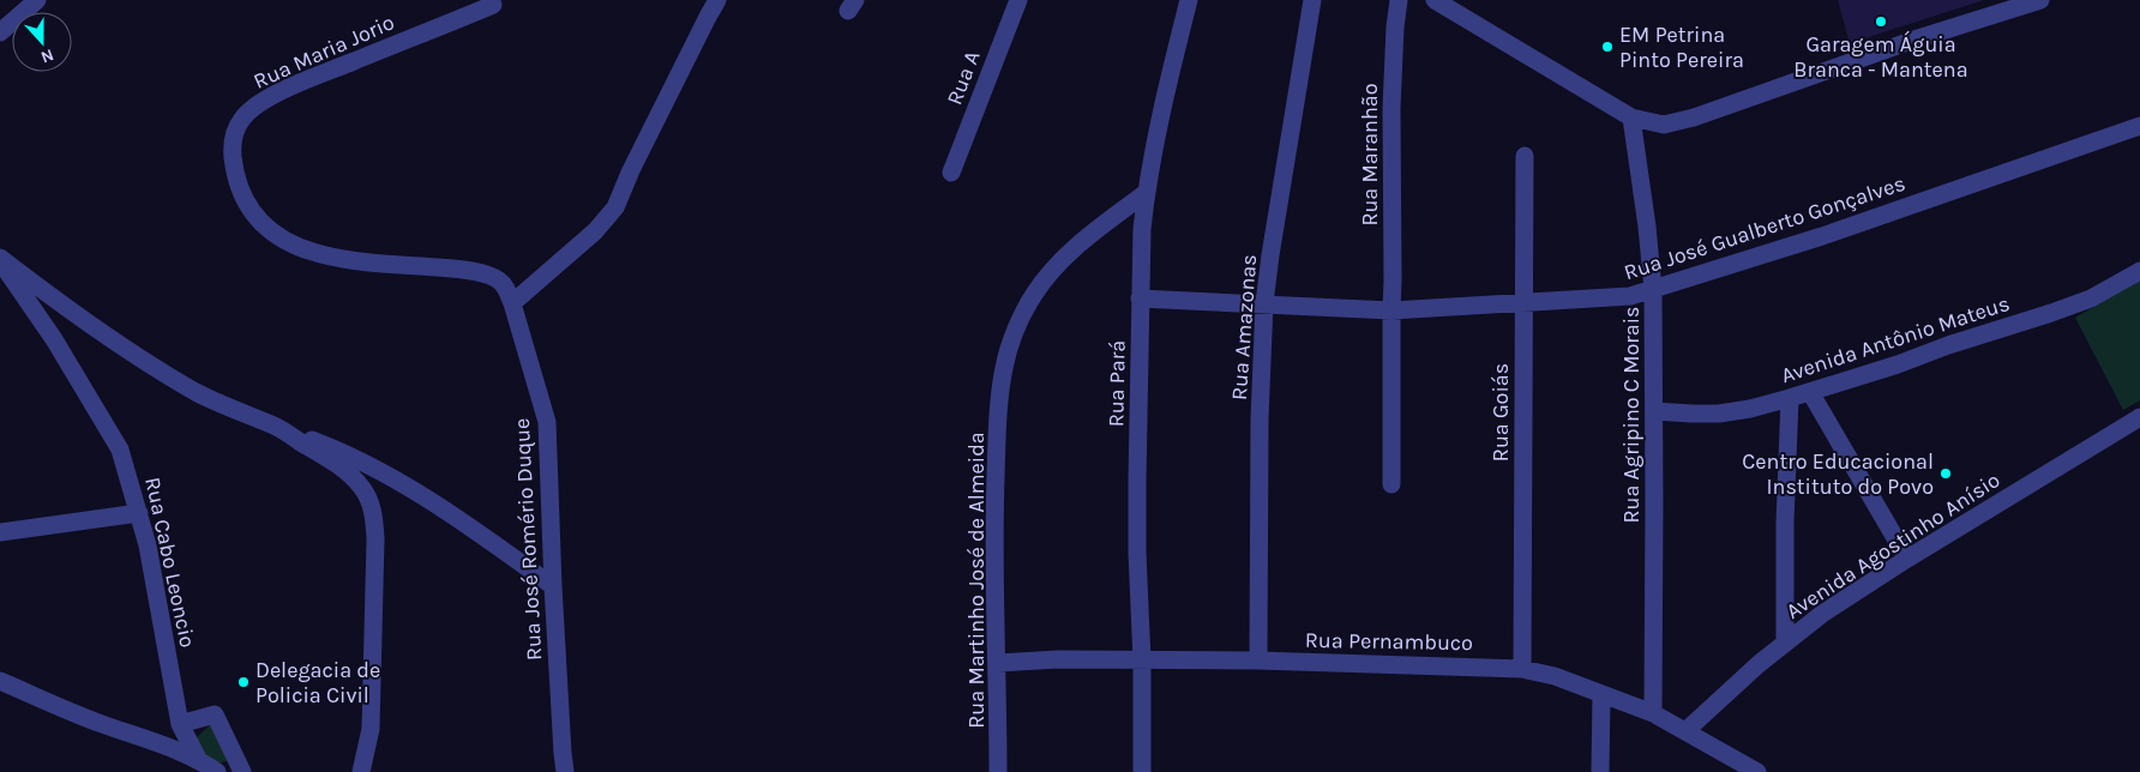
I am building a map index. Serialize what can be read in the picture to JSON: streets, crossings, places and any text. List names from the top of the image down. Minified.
{"streets":{"street":["Rua Maria Jorio","Rua A","Rua Maranhão","Rua José Gualberto Gonçalves","Rua Amazonas","Avenida Antônio Mateus","Rua Pará","Rua Goiás","Rua Agripino C Morais","Rua José Romério Duque","Avenida Agostinho Anísio","Rua Cabo Leoncio","Rua Martinho José de Almeida","Rua Pernambuco"]},"crossings":[["Rua Maria Jorio","Rua José Romério Duque"],["Rua Maranhão","Rua José Gualberto Gonçalves"],["Rua José Gualberto Gonçalves","Rua Amazonas"],["Rua José Gualberto Gonçalves","Rua Pará"],["Rua José Gualberto Gonçalves","Rua Goiás"],["Rua José Gualberto Gonçalves","Rua Agripino C Morais"],["Rua Amazonas","Rua Pernambuco"],["Avenida Antônio Mateus","Rua Agripino C Morais"],["Rua Pará","Rua Martinho José de Almeida"],["Rua Pará","Rua Pernambuco"],["Rua Goiás","Rua Pernambuco"],["Rua Agripino C Morais","Rua Pernambuco"],["Avenida Agostinho Anísio","Rua Pernambuco"],["Rua Martinho José de Almeida","Rua Pernambuco"]],"places":["Garagem Águia Branca - Mantena","EM Petrina Pinto Pereira","Centro Educacional Instituto do Povo","Delegacia de Policia Civil"],"north":"bottom"}
